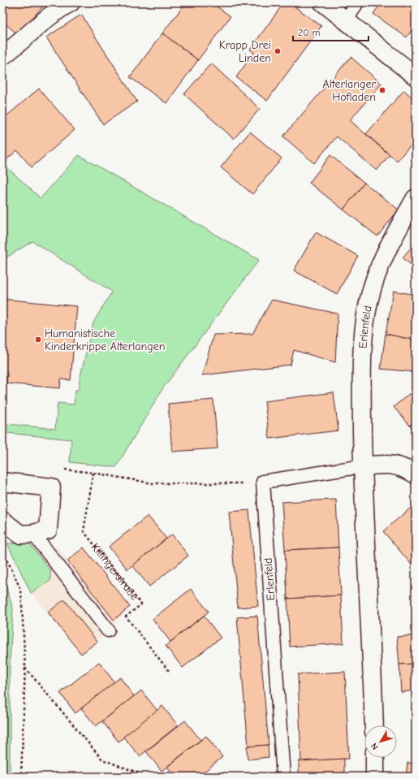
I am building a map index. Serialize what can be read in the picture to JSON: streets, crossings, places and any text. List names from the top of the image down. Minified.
{"streets":{"street":["Erlenfeld"],"path":["Killingerstraße"]},"places":["Krapp Drei Linden","Alterlanger Hofladen","Humanistische Kinderkrippe Alterlangen"],"scale_bar":"20 m","north":"bottom left"}
